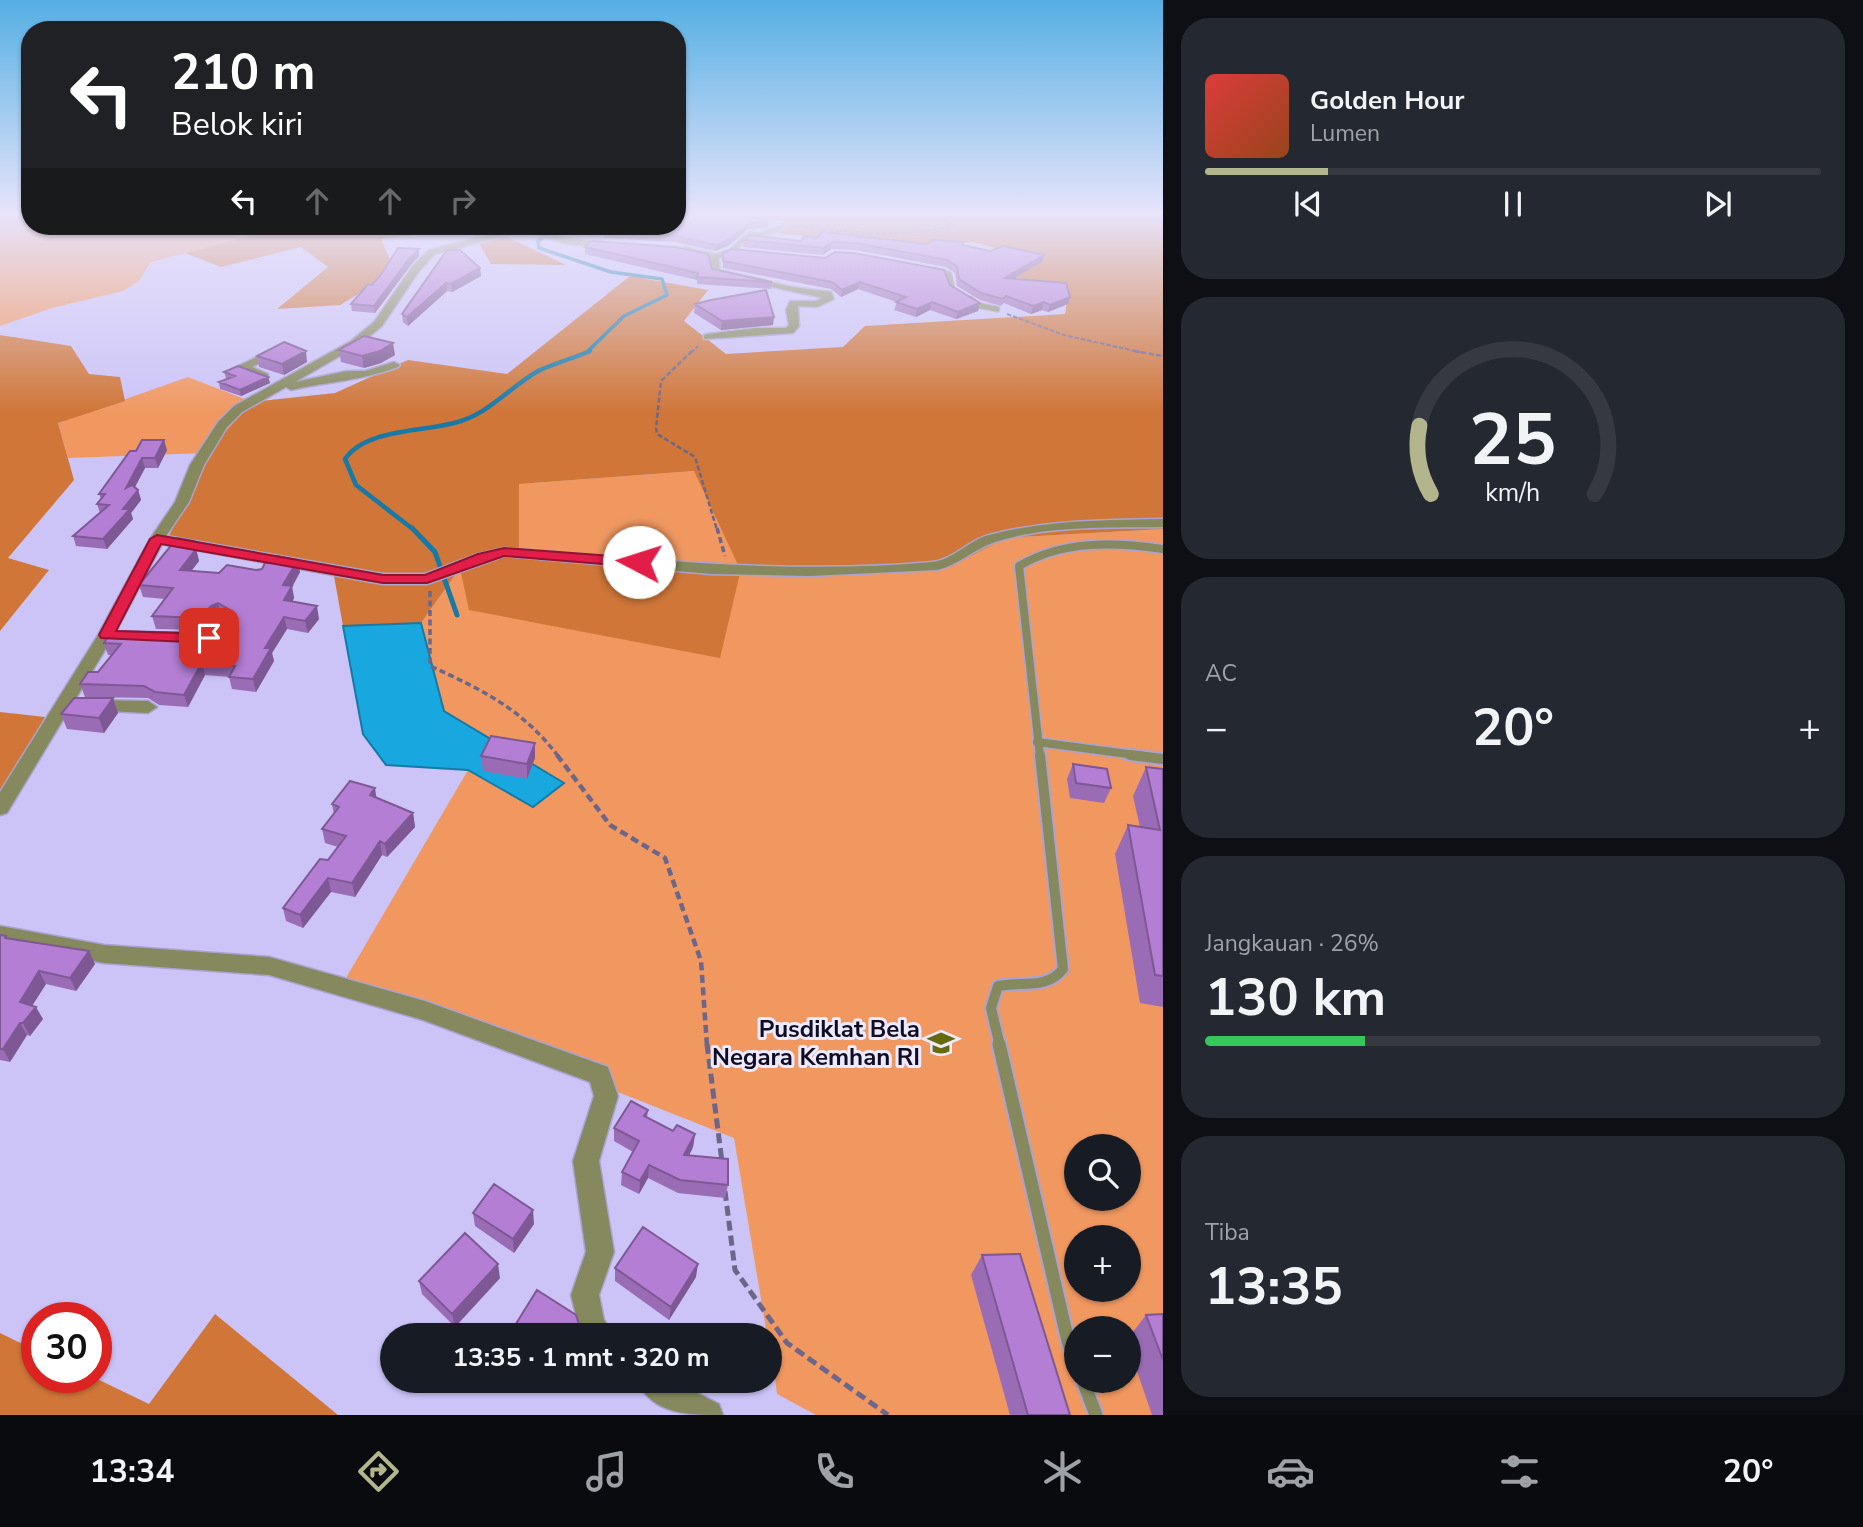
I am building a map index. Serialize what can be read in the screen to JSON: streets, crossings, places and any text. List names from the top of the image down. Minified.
{"places":{"school or university":["Pusdiklat Bela Negara Kemhan RI"]},"page":{"turn":["210 m","Belok kiri"],"song":["Golden Hour","Lumen"],"tile":["AC",["Jangkauan · 26%","130 km"],["Tiba","13:35"]],"heat":["−","20°","+"],"map_buttons":["+","−"],"limit":"30","trip":"13:35 · 1 mnt · 320 m","tabs":["13:34","20°"],"gauge":["25","km/h"]}}
